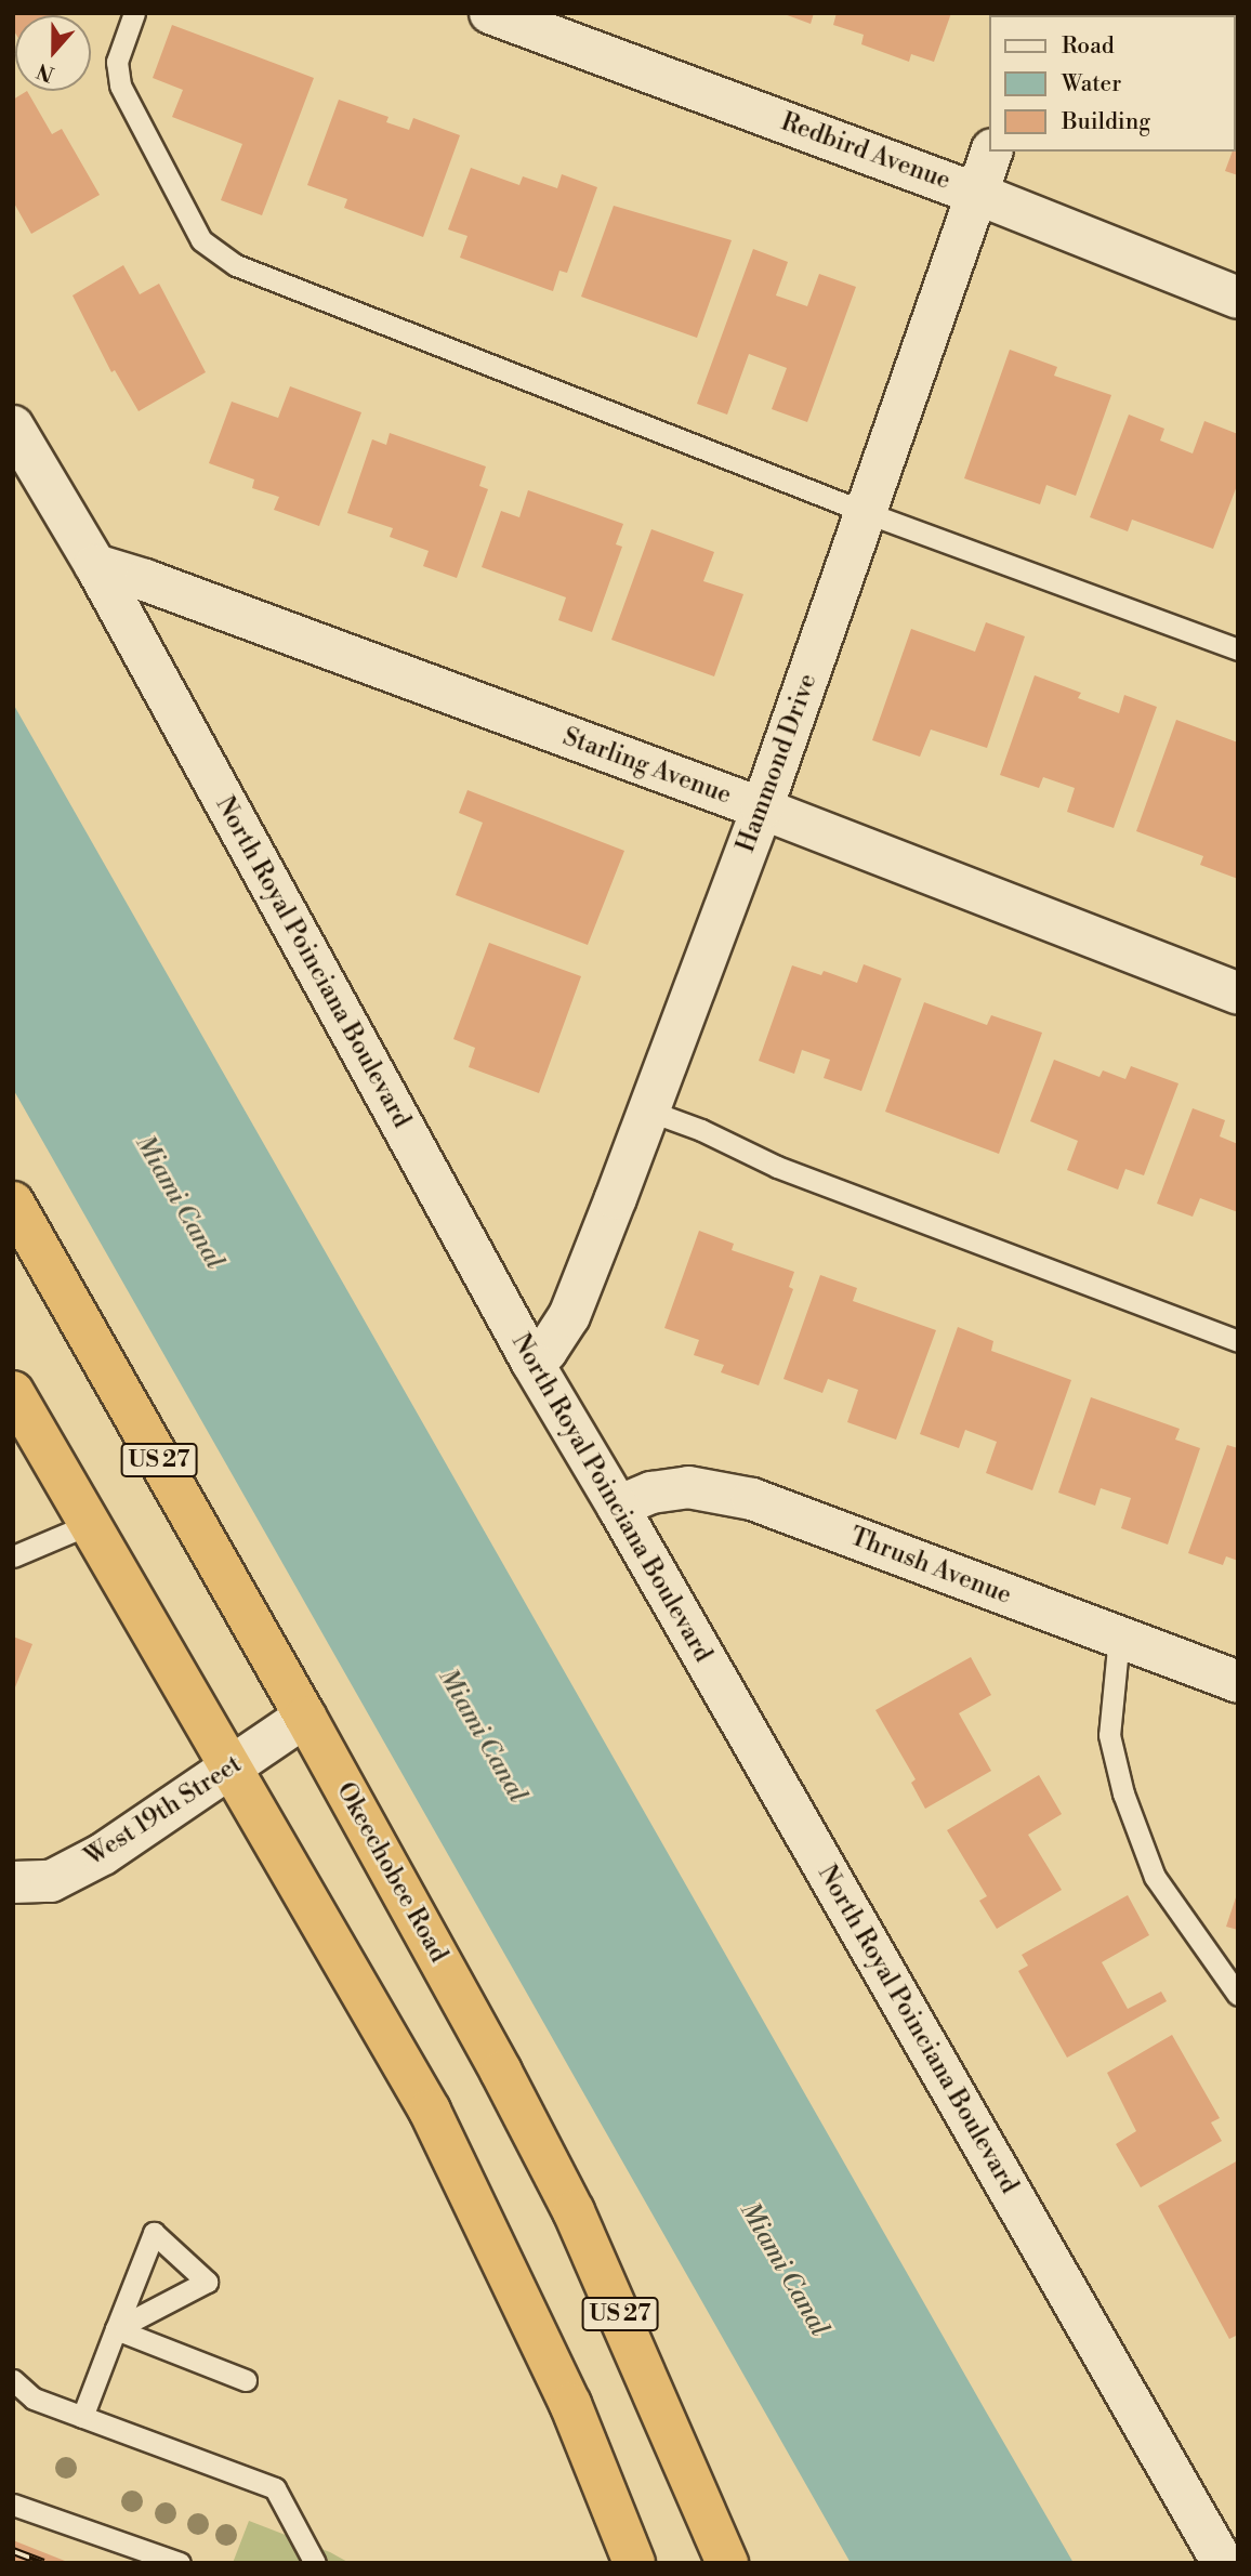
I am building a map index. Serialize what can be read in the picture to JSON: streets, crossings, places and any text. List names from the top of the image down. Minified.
{"streets":{"highway":["US 27","Okeechobee Road"],"street":["Redbird Avenue","Hammond Drive","Starling Avenue","North Royal Poinciana Boulevard","Thrush Avenue","West 19th Street"]},"crossings":[["Redbird Avenue","Hammond Drive"],["Hammond Drive","Starling Avenue"],["Hammond Drive","North Royal Poinciana Boulevard"],["Starling Avenue","North Royal Poinciana Boulevard"],["North Royal Poinciana Boulevard","Thrush Avenue"],["West 19th Street","Okeechobee Road"]],"water":["Miami Canal"],"legend":["Road","Water","Building"],"north":"bottom"}
